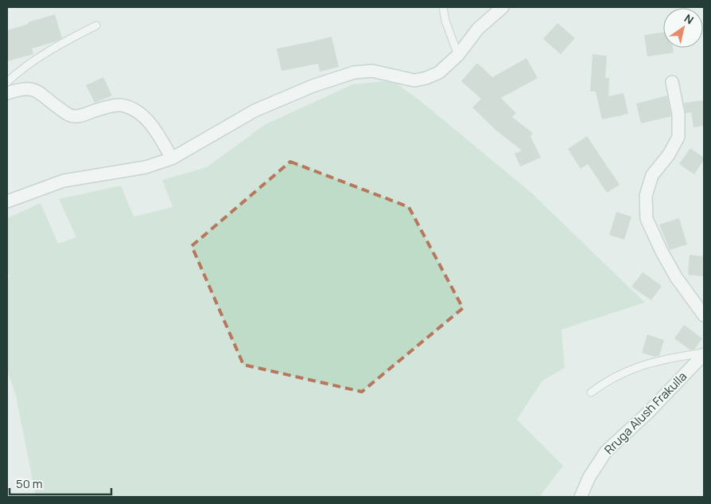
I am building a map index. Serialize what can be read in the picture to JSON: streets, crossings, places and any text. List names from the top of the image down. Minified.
{"streets":{"street":["Rruga Alush Frakulla"]},"scale_bar":"50 m","north":"top right"}
